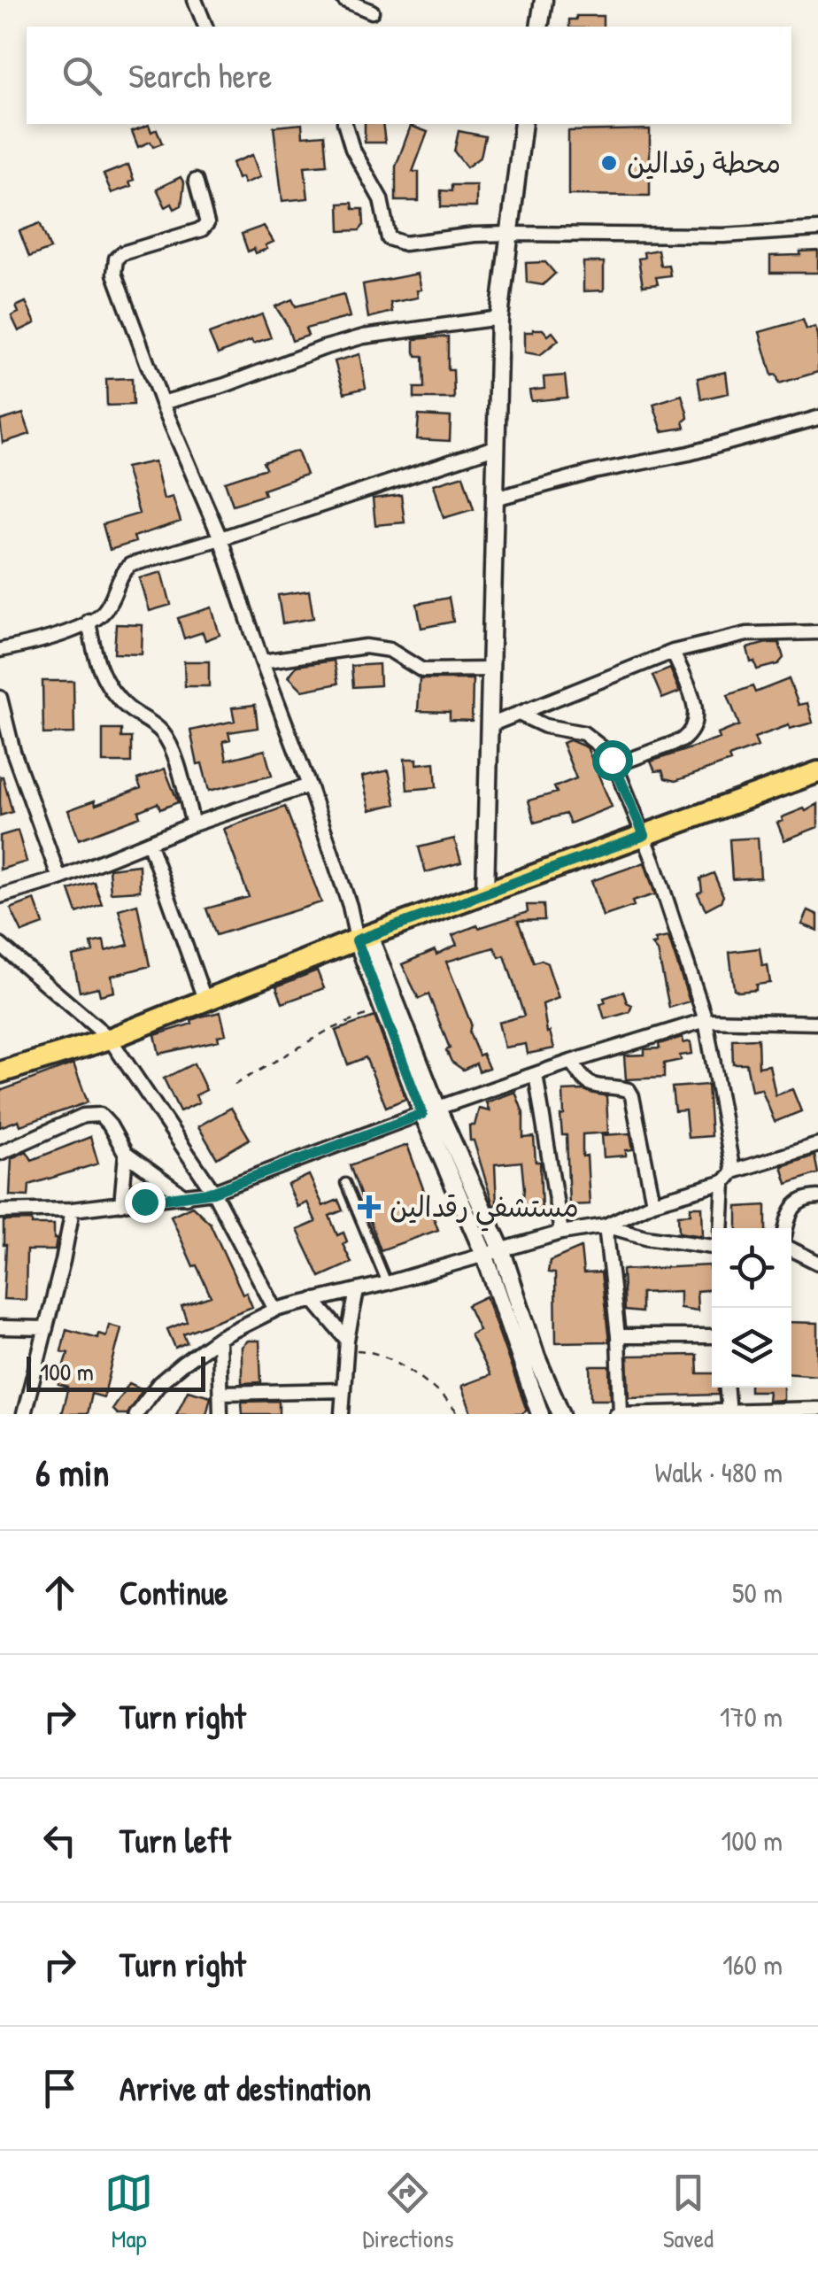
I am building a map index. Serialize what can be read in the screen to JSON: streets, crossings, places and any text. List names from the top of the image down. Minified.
{"places":{"other":["محطة رقدالين"],"health":["مستشفي رقدالين"]},"scale_bar":"100 m","page":{"search":"Search here","scale":"100 m","heading":["6 min","Walk · 480 m"],"list":[["Continue","50 m"],["Turn right","170 m"],["Turn left","100 m"],["Turn right","160 m"],"Arrive at destination"],"nav":["Map","Directions","Saved"]}}
